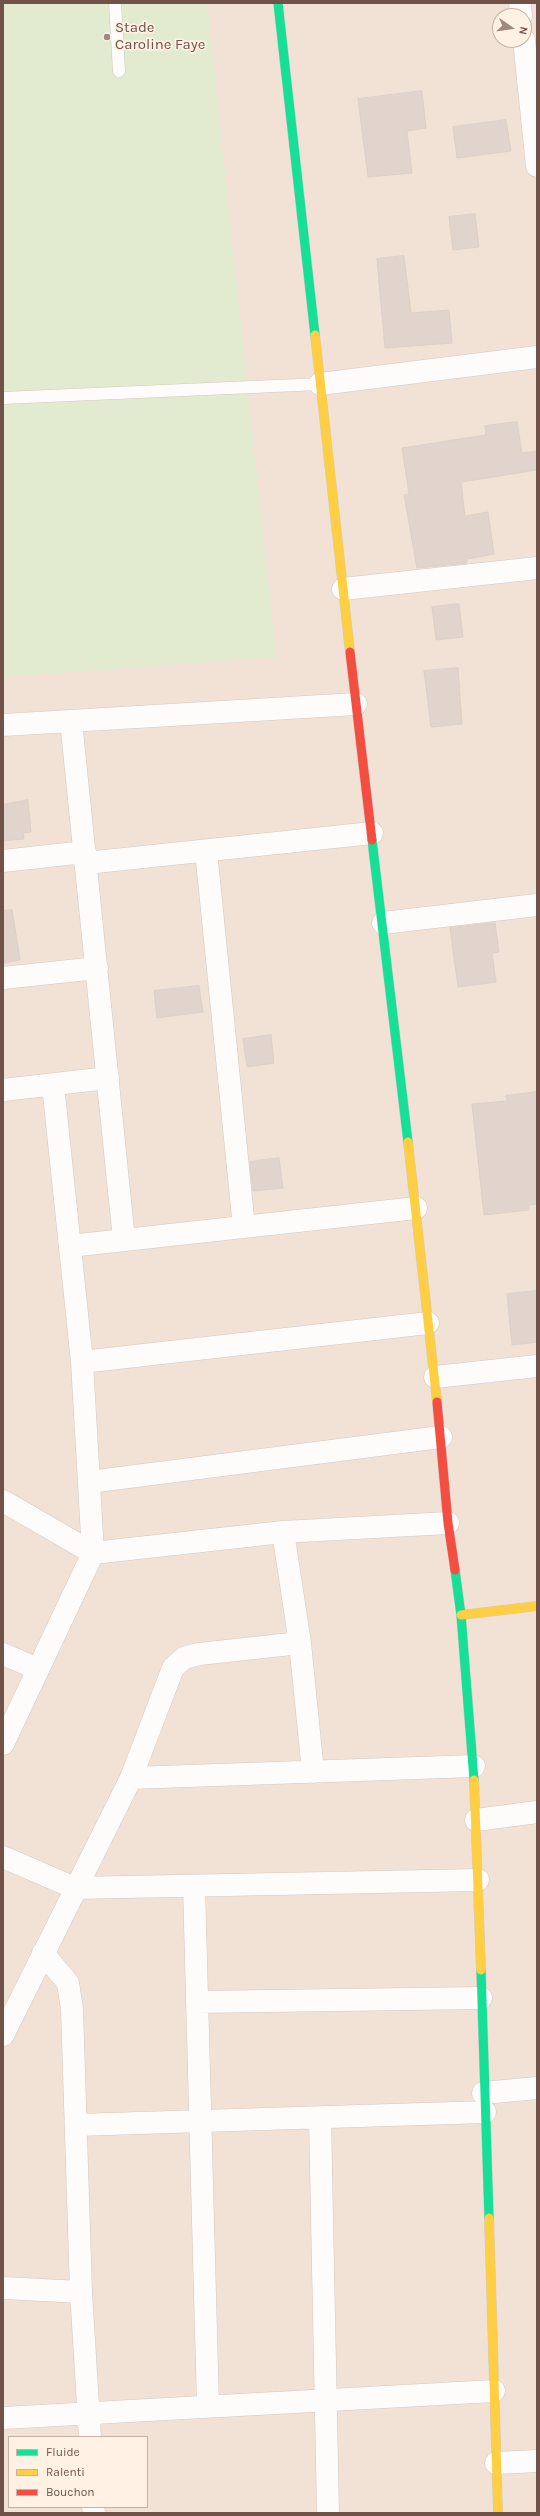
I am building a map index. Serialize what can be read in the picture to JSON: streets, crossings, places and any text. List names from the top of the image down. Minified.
{"places":["Stade Caroline Faye"],"legend":["Fluide","Ralenti","Bouchon"],"north":"right"}
